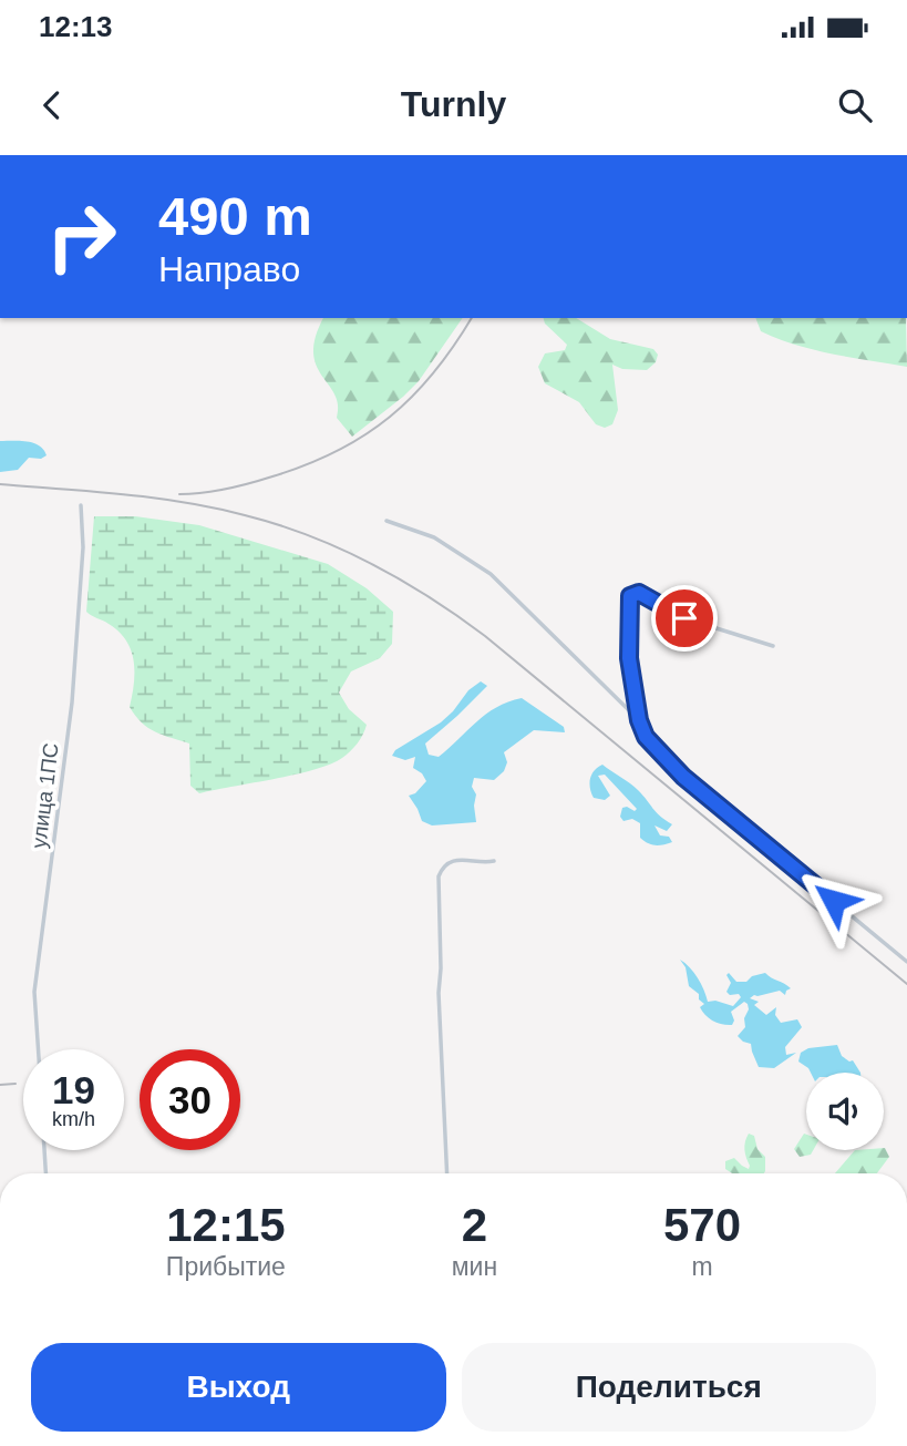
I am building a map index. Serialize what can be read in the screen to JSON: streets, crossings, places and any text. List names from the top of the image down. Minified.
{"streets":{"street":["улица 1ПС"]},"page":{"status":"12:13","header":"Turnly","turn":["490 m","Направо"],"speed":"19 km/h","limit":"30","eta":["12:15","Прибытие","2","мин","570","m"],"buttons":["Выход","Поделиться"]}}
